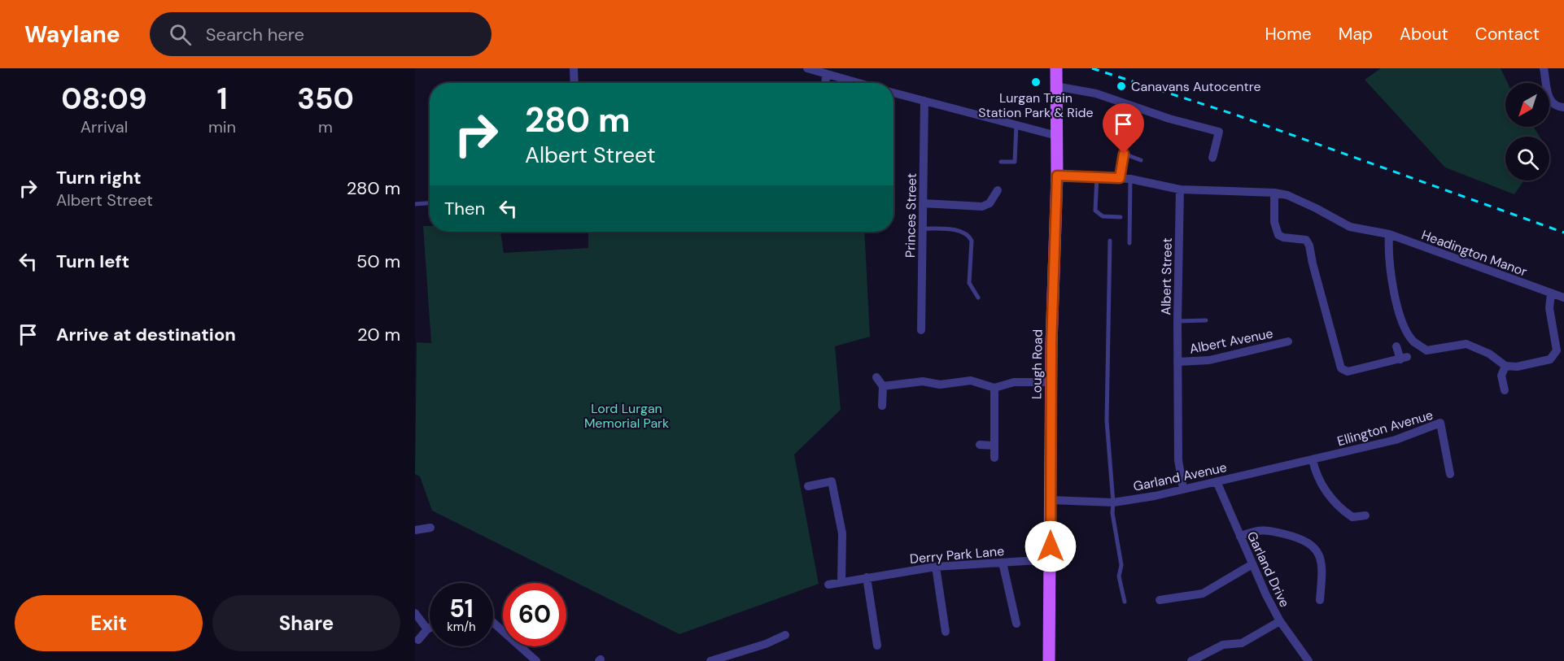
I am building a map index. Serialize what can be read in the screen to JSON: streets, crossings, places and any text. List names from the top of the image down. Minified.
{"streets":{"main road":["Lough Road"],"street":["Princes Street","Headington Manor","Albert Street","Albert Avenue","Ellington Avenue","Garland Avenue","Derry Park Lane","Garland Drive"]},"crossings":[["Headington Manor","Albert Street"],["Albert Street","Albert Avenue"],["Albert Street","Garland Avenue"],["Lough Road","Garland Avenue"],["Lough Road","Derry Park Lane"],["Ellington Avenue","Garland Avenue"],["Garland Avenue","Garland Drive"]],"parks":["Lord Lurgan Memorial Park"],"places":["Lurgan Train Station Park & Ride","Canavans Autocentre"],"north":"bottom left","page":{"header":"Waylane","search":"Search here","nav":["Home","Map","About","Contact"],"eta":["08:09","Arrival","1","min","350","m"],"turn":["280 m","Albert Street"],"list":[{"name":"Turn right","note":"Albert Street","value":"280 m"},{"name":"Turn left","value":"50 m"},{"name":"Arrive at destination","value":"20 m"}],"then":"Then","speed":"51 km/h","limit":"60","buttons":["Exit","Share"]}}
